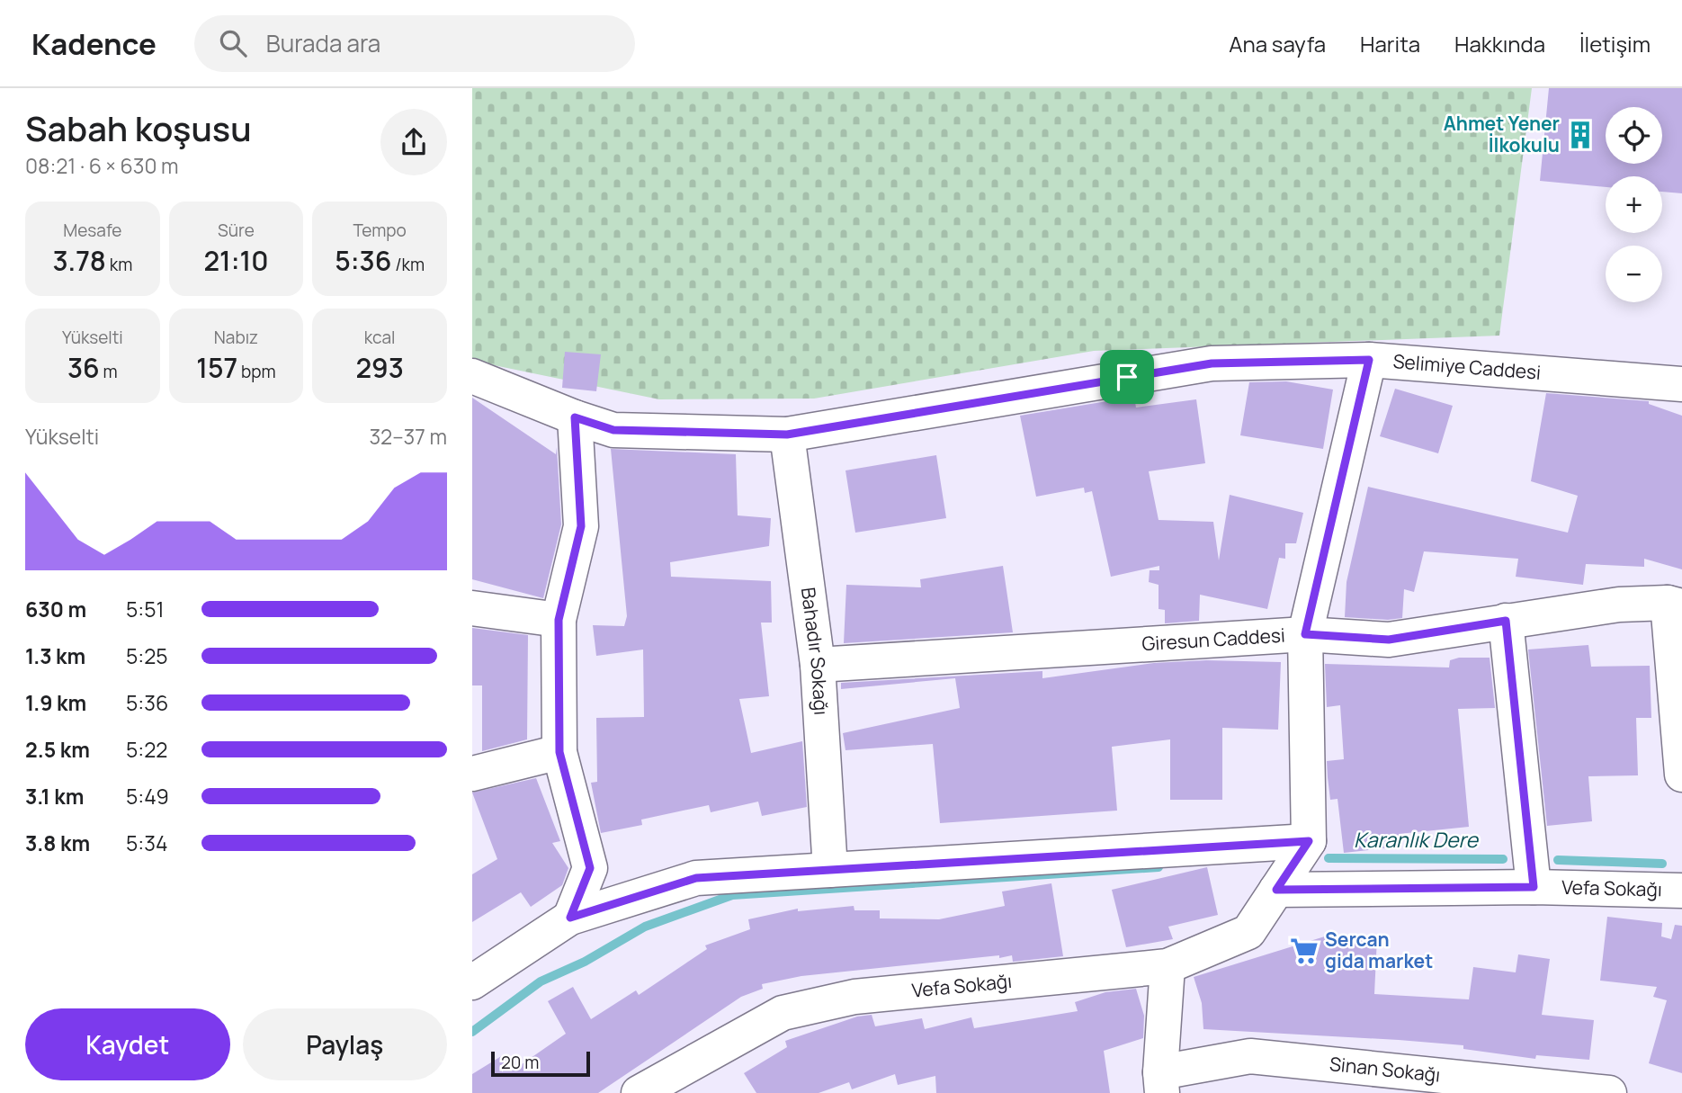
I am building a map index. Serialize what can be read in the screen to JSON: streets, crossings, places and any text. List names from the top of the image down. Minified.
{"streets":{"street":["Selimiye Caddesi","Giresun Caddesi","Bahadır Sokağı","Vefa Sokağı","Sinan Sokağı"]},"crossings":[["Selimiye Caddesi","Bahadır Sokağı"],["Giresun Caddesi","Bahadır Sokağı"]],"water":["Karanlık Dere"],"places":{"building":["Ahmet Yener İlkokulu"],"supermarket":["Sercan gida market"]},"scale_bar":"20 m","page":{"header":"Kadence","search":"Burada ara","nav":["Ana sayfa","Harita","Hakkında","İletişim"],"heading":["Sabah koşusu","08:21 · 6 × 630 m"],"map_buttons":["+","−"],"stats":[["Mesafe","3.78 km"],["Süre","21:10"],["Tempo","5:36 /km"],["Yükselti","36 m"],["Nabız","157 bpm"],["kcal","293"]],"chart":["Yükselti","32–37 m"],"list":[{"name":"630 m","note":"5:51"},{"name":"1.3 km","note":"5:25"},{"name":"1.9 km","note":"5:36"},{"name":"2.5 km","note":"5:22"},{"name":"3.1 km","note":"5:49"},{"name":"3.8 km","note":"5:34"}],"buttons":["Kaydet","Paylaş"],"scale":"20 m"}}
